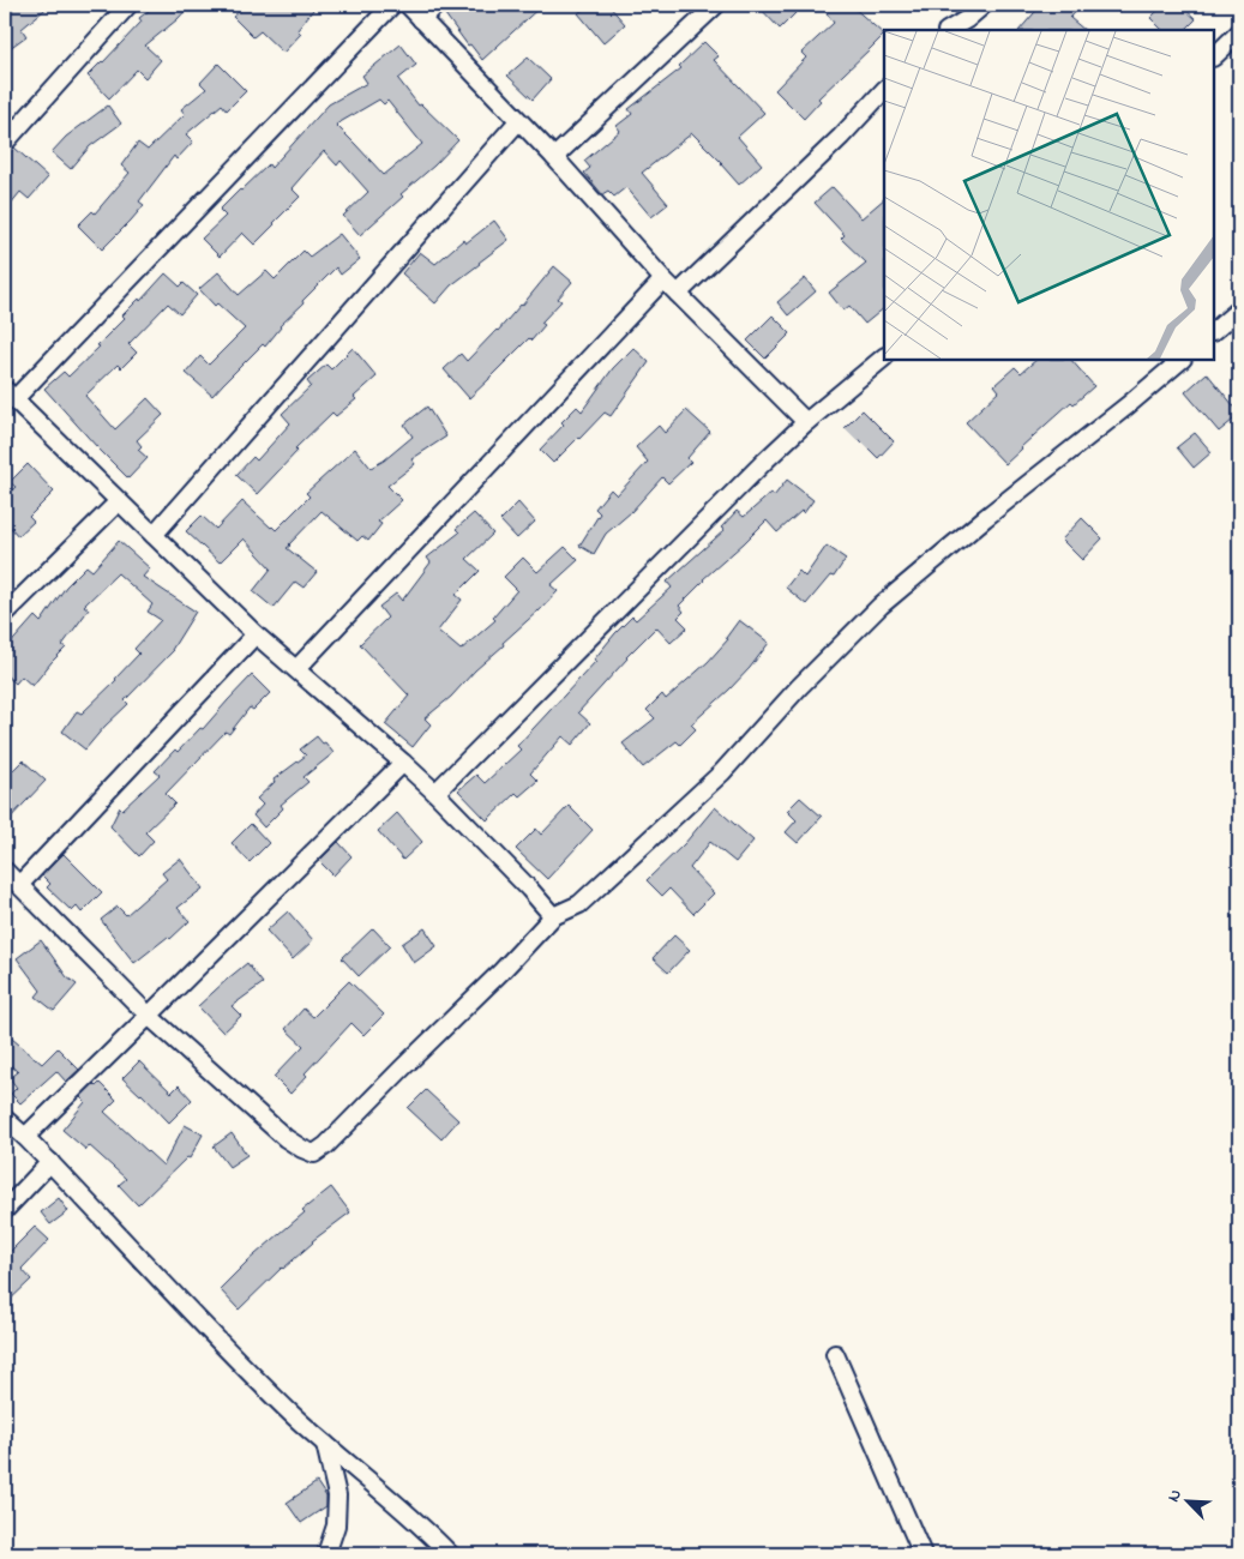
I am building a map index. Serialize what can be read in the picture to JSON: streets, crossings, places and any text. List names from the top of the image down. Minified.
{"north":"top left"}
